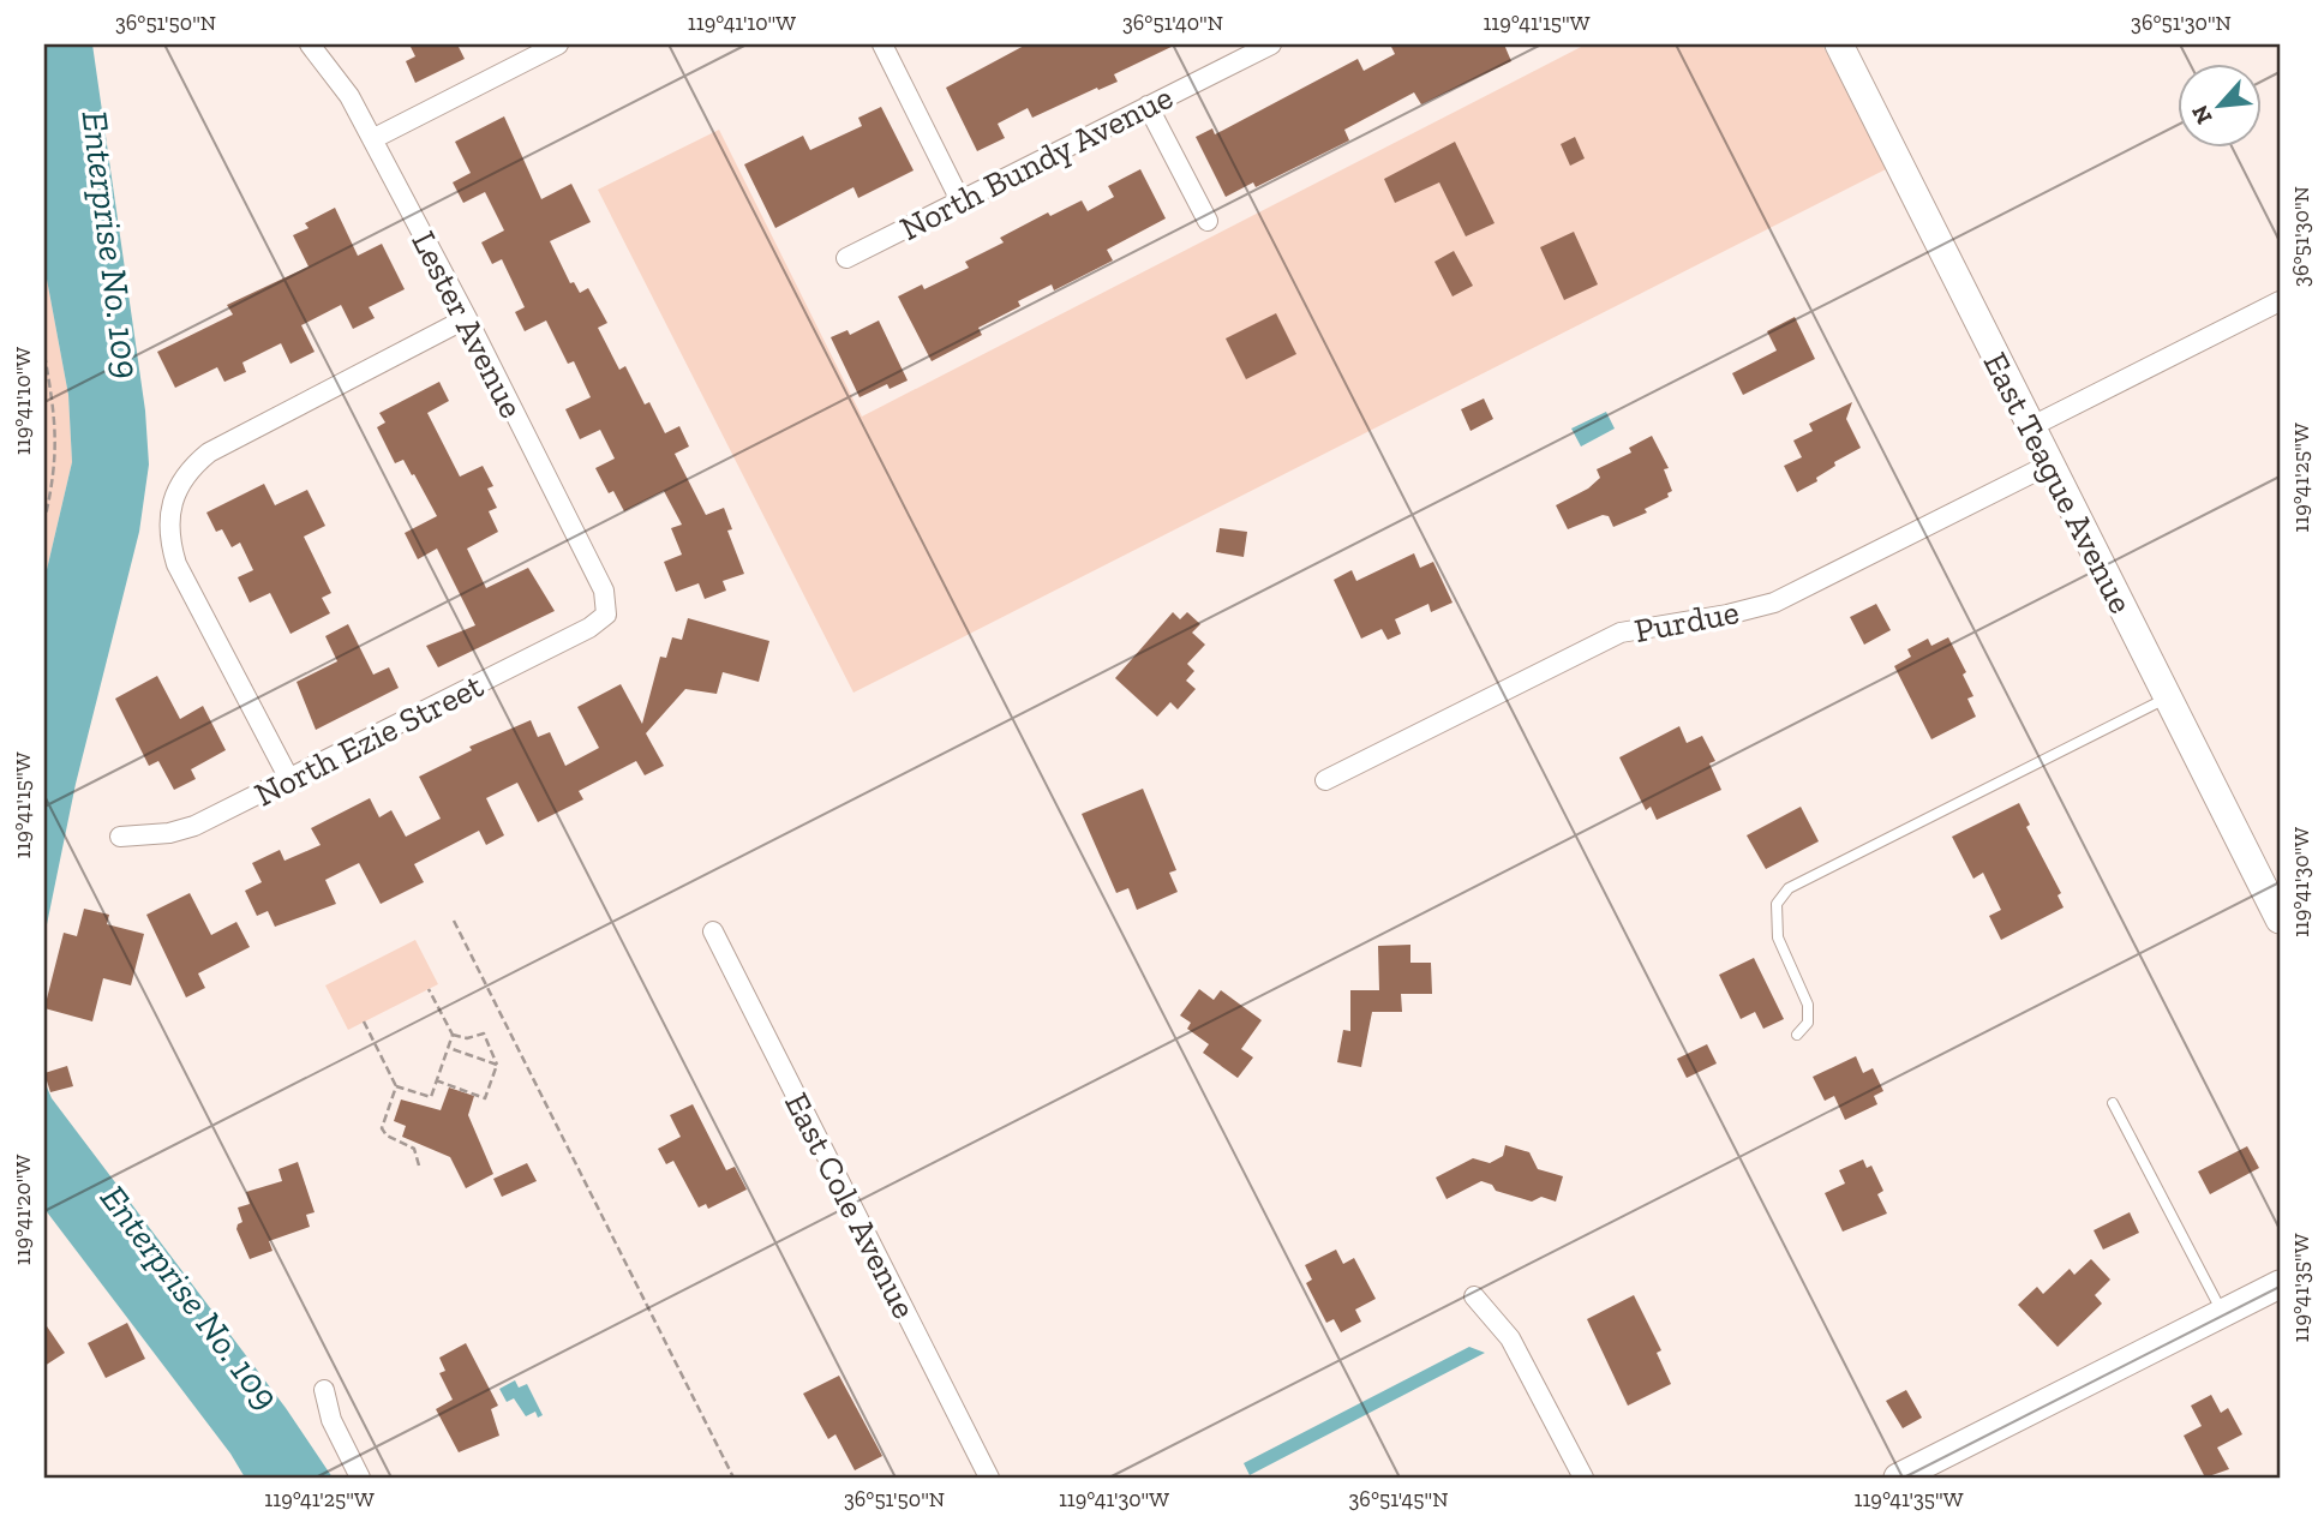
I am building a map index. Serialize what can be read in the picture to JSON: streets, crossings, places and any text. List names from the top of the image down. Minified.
{"streets":{"street":["North Bundy Avenue","Lester Avenue","East Teague Avenue","Purdue","North Ezie Street","East Cole Avenue"]},"crossings":[["Lester Avenue","North Ezie Street"],["East Teague Avenue","Purdue"]],"water":["Enterprise No. 109"],"north":"bottom left","coordinates":["36°51'50\"N","119°41'10\"W","36°51'40\"N","119°41'15\"W","36°51'30\"N","119°41'25\"W","119°41'30\"W","119°41'20\"W","119°41'35\"W","36°51'45\"N"]}
